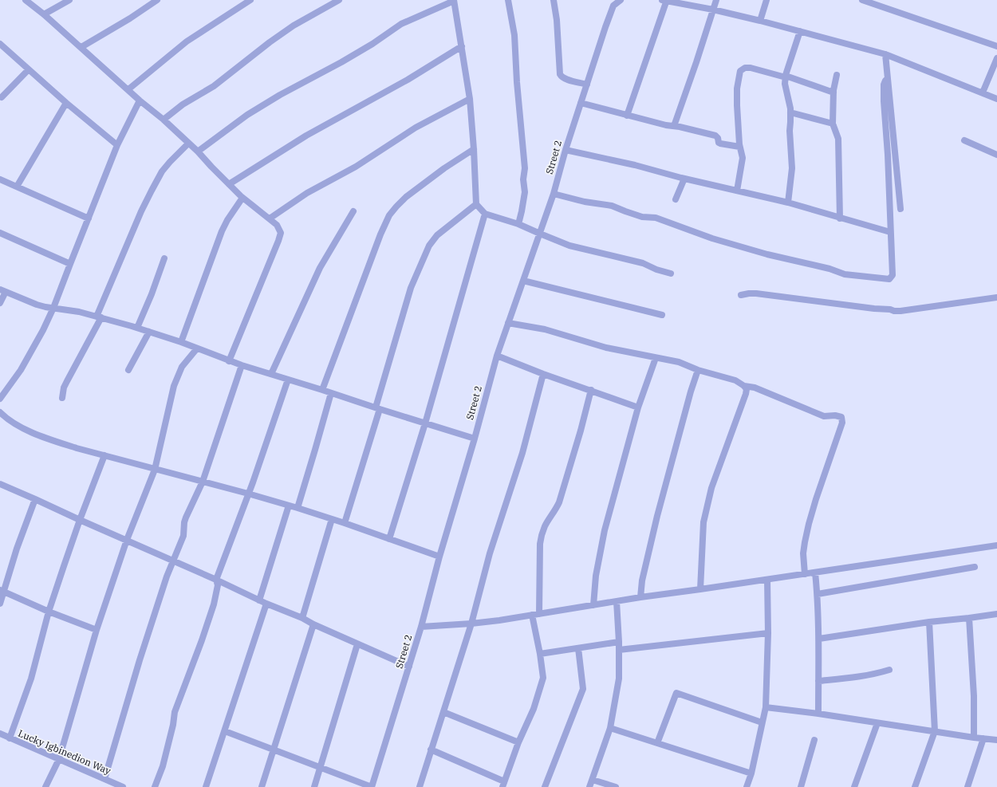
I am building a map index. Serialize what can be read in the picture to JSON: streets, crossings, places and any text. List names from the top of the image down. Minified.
{"streets":{"street":["Street 2","Lucky Igbinedion Way"]}}
